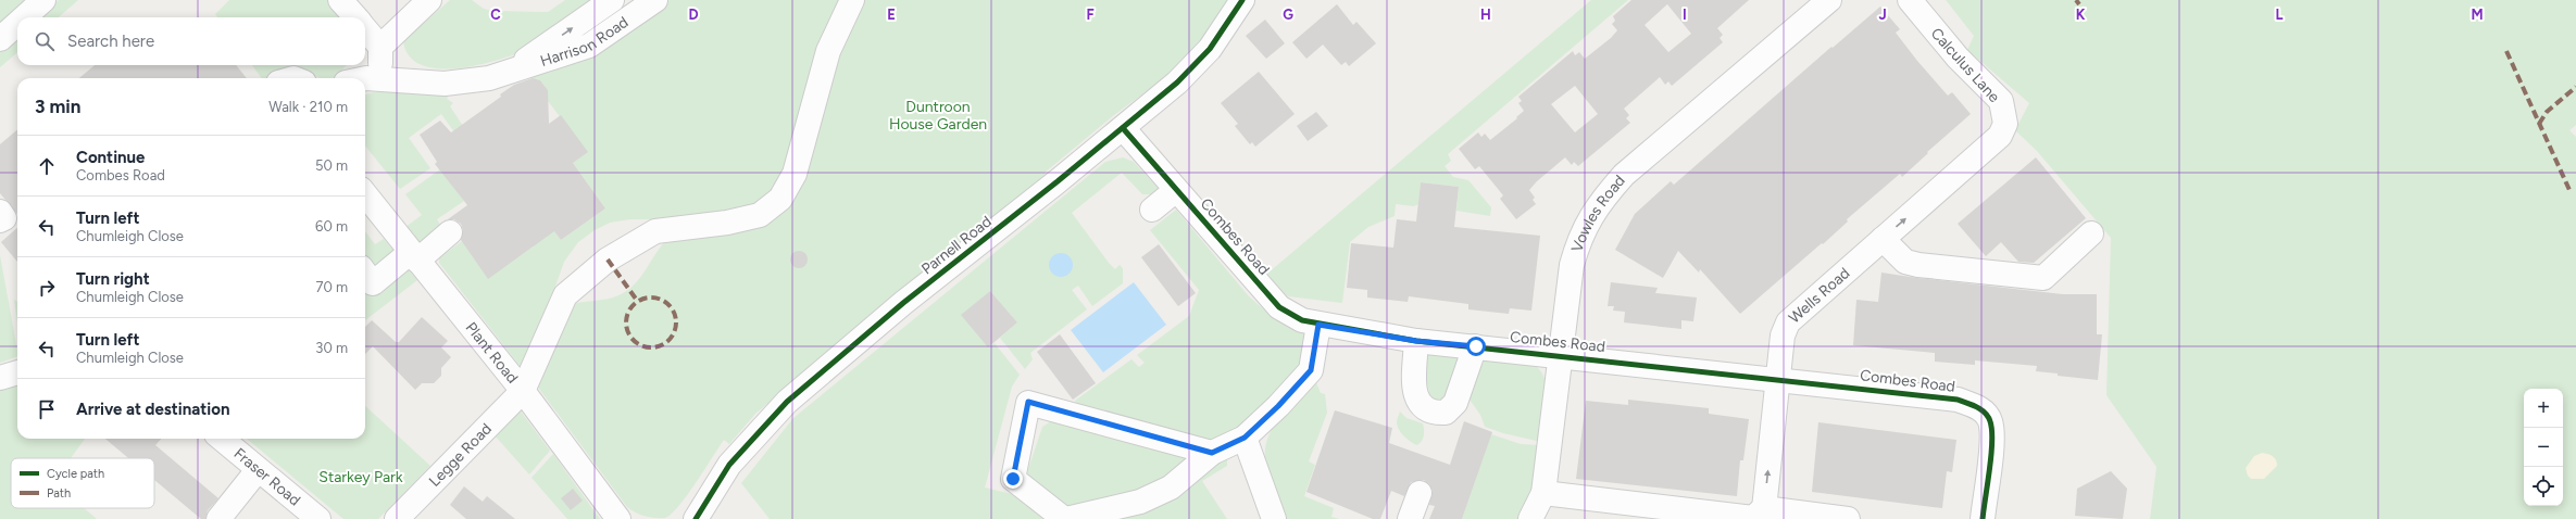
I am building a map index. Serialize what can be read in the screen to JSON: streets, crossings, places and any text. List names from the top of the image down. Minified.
{"streets":{"street":["Harrison Road","Calculus Lane","Vowles Road","Combes Road","Parnell Road","Wells Road","Plant Road","Legge Road","Fraser Road"]},"crossings":[["Calculus Lane","Wells Road"],["Vowles Road","Combes Road"],["Combes Road","Parnell Road"],["Combes Road","Wells Road"],["Plant Road","Legge Road"]],"one_way":["Wells Road"],"parks":["Duntroon House Garden","Starkey Park"],"legend":["Cycle path","Path"],"page":{"search":"Search here","heading":["3 min","Walk · 210 m"],"list":[["Continue","Combes Road","50 m"],["Turn left","Chumleigh Close","60 m"],["Turn right","Chumleigh Close","70 m"],["Turn left","Chumleigh Close","30 m"],"Arrive at destination"],"map_buttons":["+","−"]},"grid":{"columns":["C","D","E","F","G","H","I","J","K","L","M"]}}
